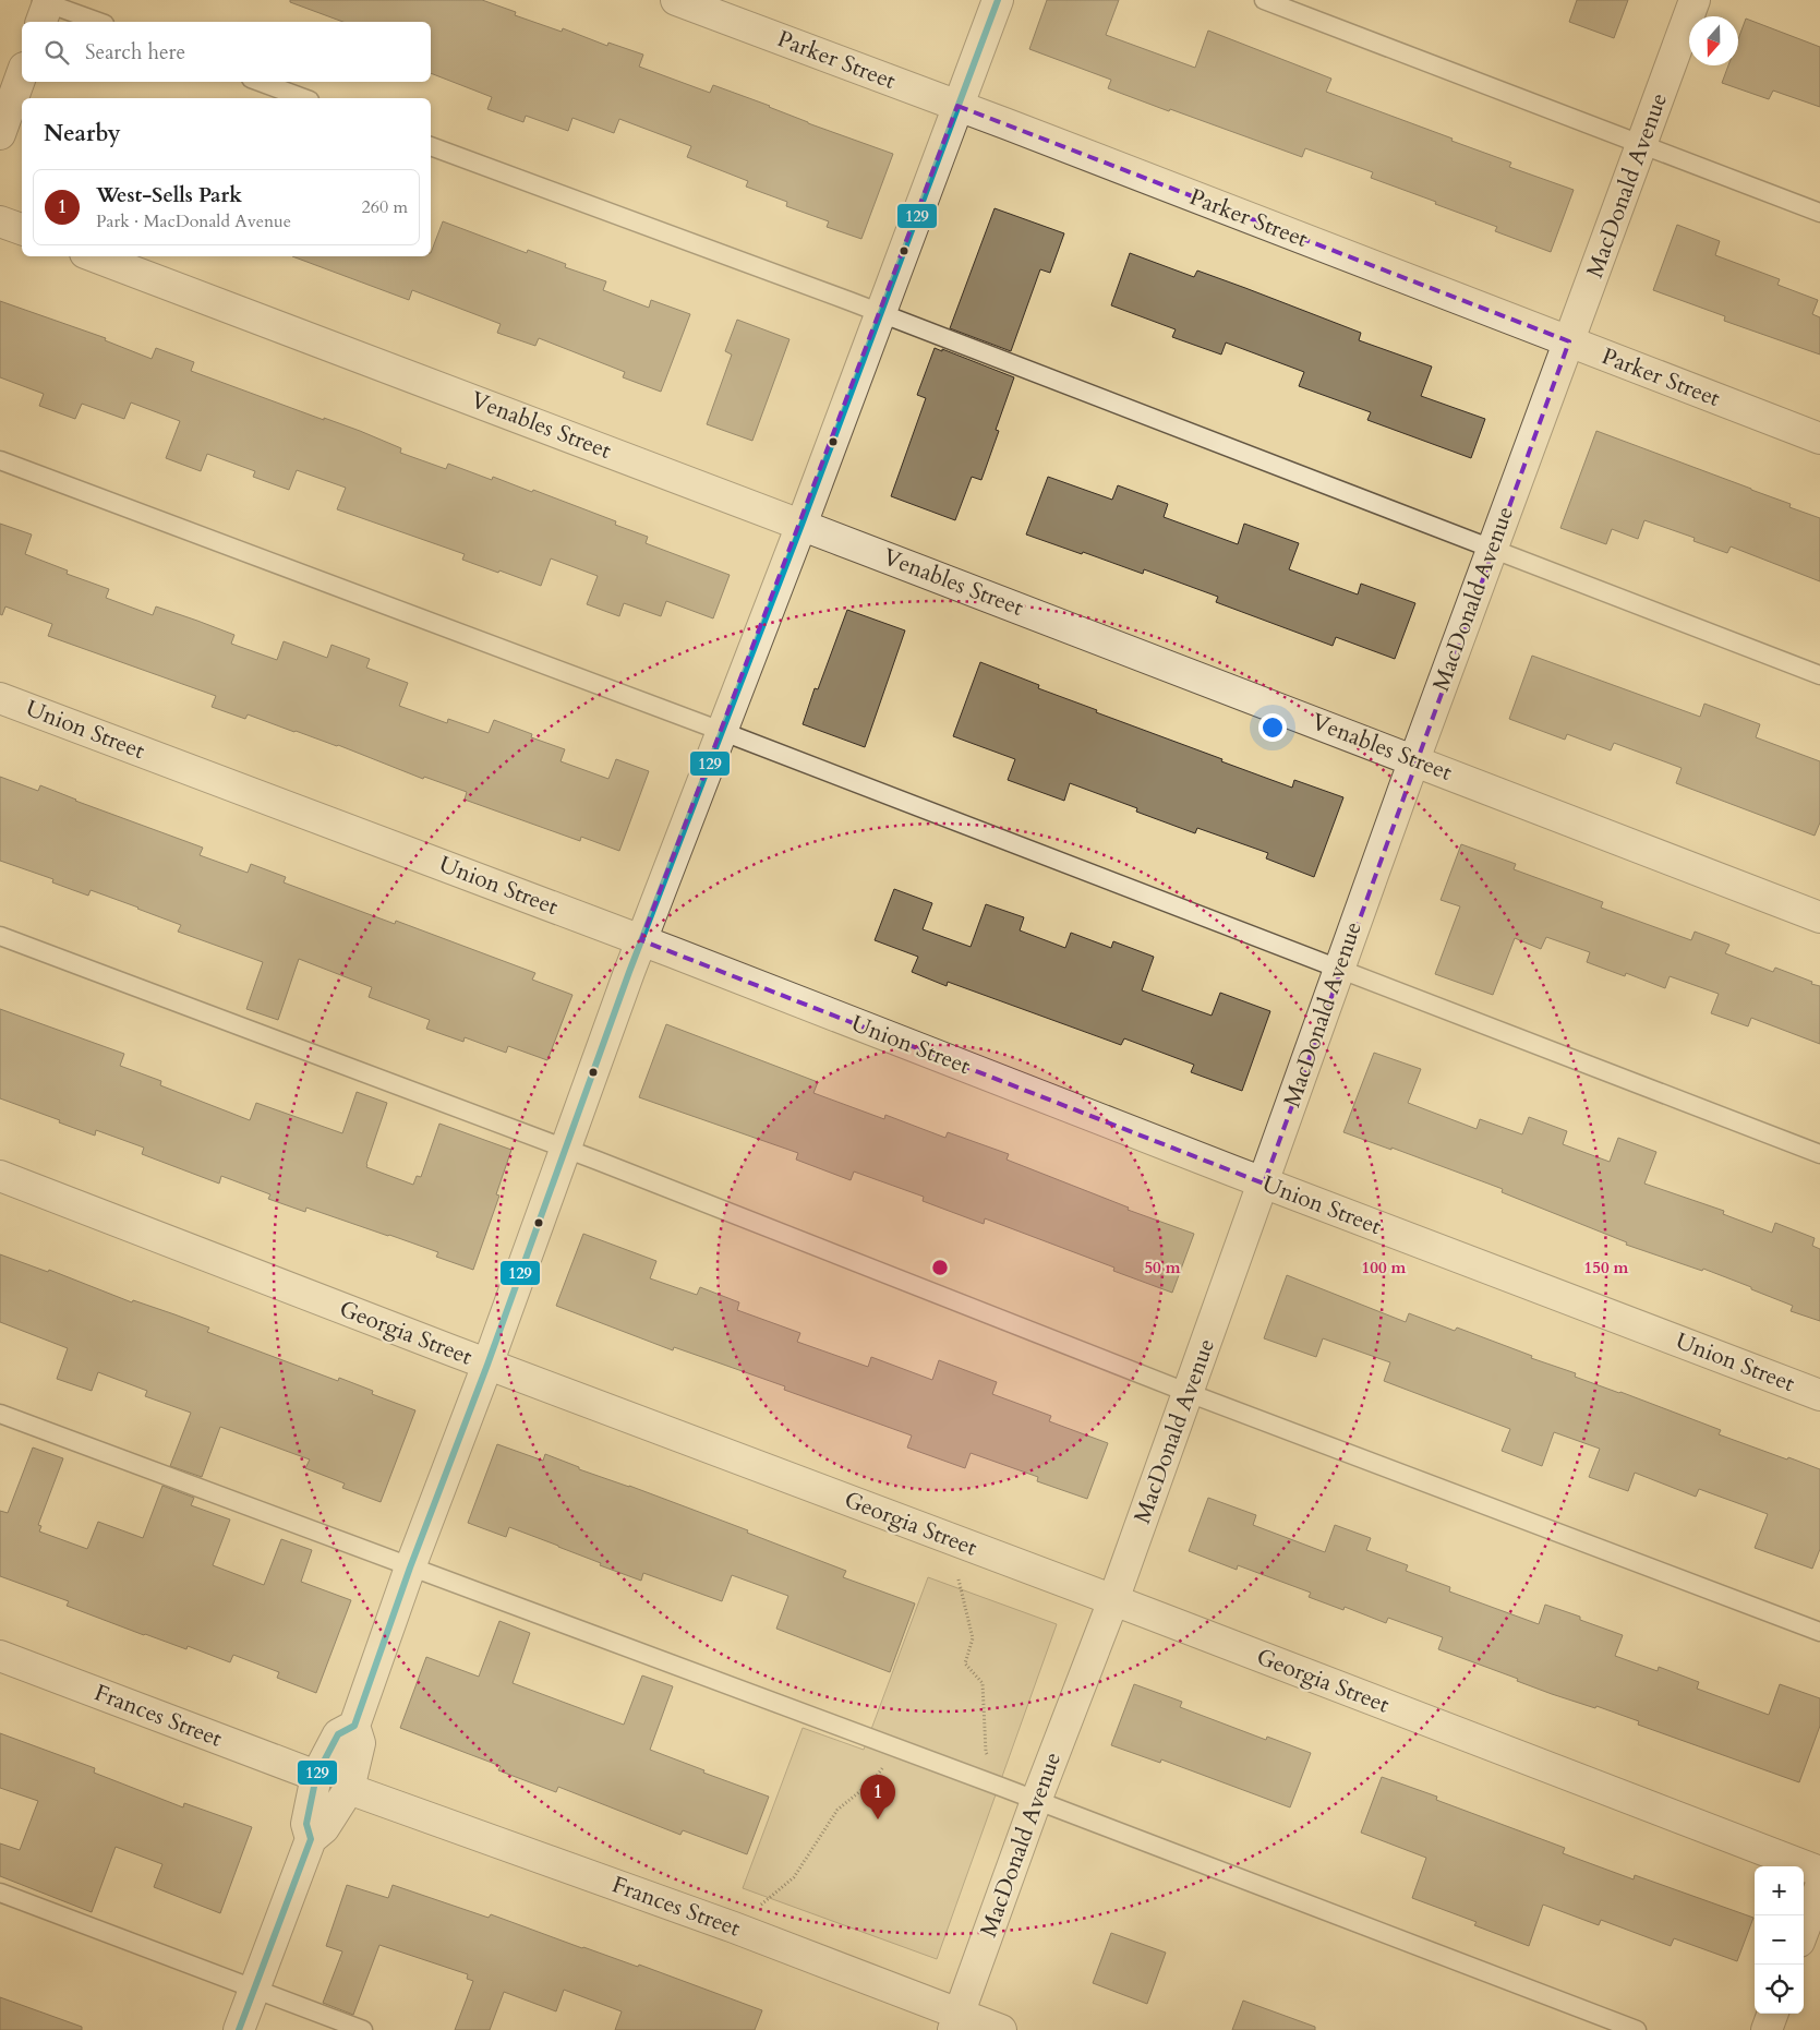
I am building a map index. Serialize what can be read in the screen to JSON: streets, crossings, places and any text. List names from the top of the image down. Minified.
{"streets":{"street":["Parker Street","MacDonald Avenue","Venables Street","Union Street","Georgia Street","Frances Street"]},"crossings":[["Parker Street","MacDonald Avenue"],["MacDonald Avenue","Venables Street"],["MacDonald Avenue","Union Street"],["MacDonald Avenue","Georgia Street"],["MacDonald Avenue","Frances Street"]],"lines":["transit line 129"],"north":"bottom","page":{"search":"Search here","heading":"Nearby","list":[{"mark":"1","name":"West-Sells Park","note":"Park · MacDonald Avenue","value":"260 m"}],"pins":"1","map_buttons":["+","−"]},"rings":["50 m","100 m","150 m"]}
